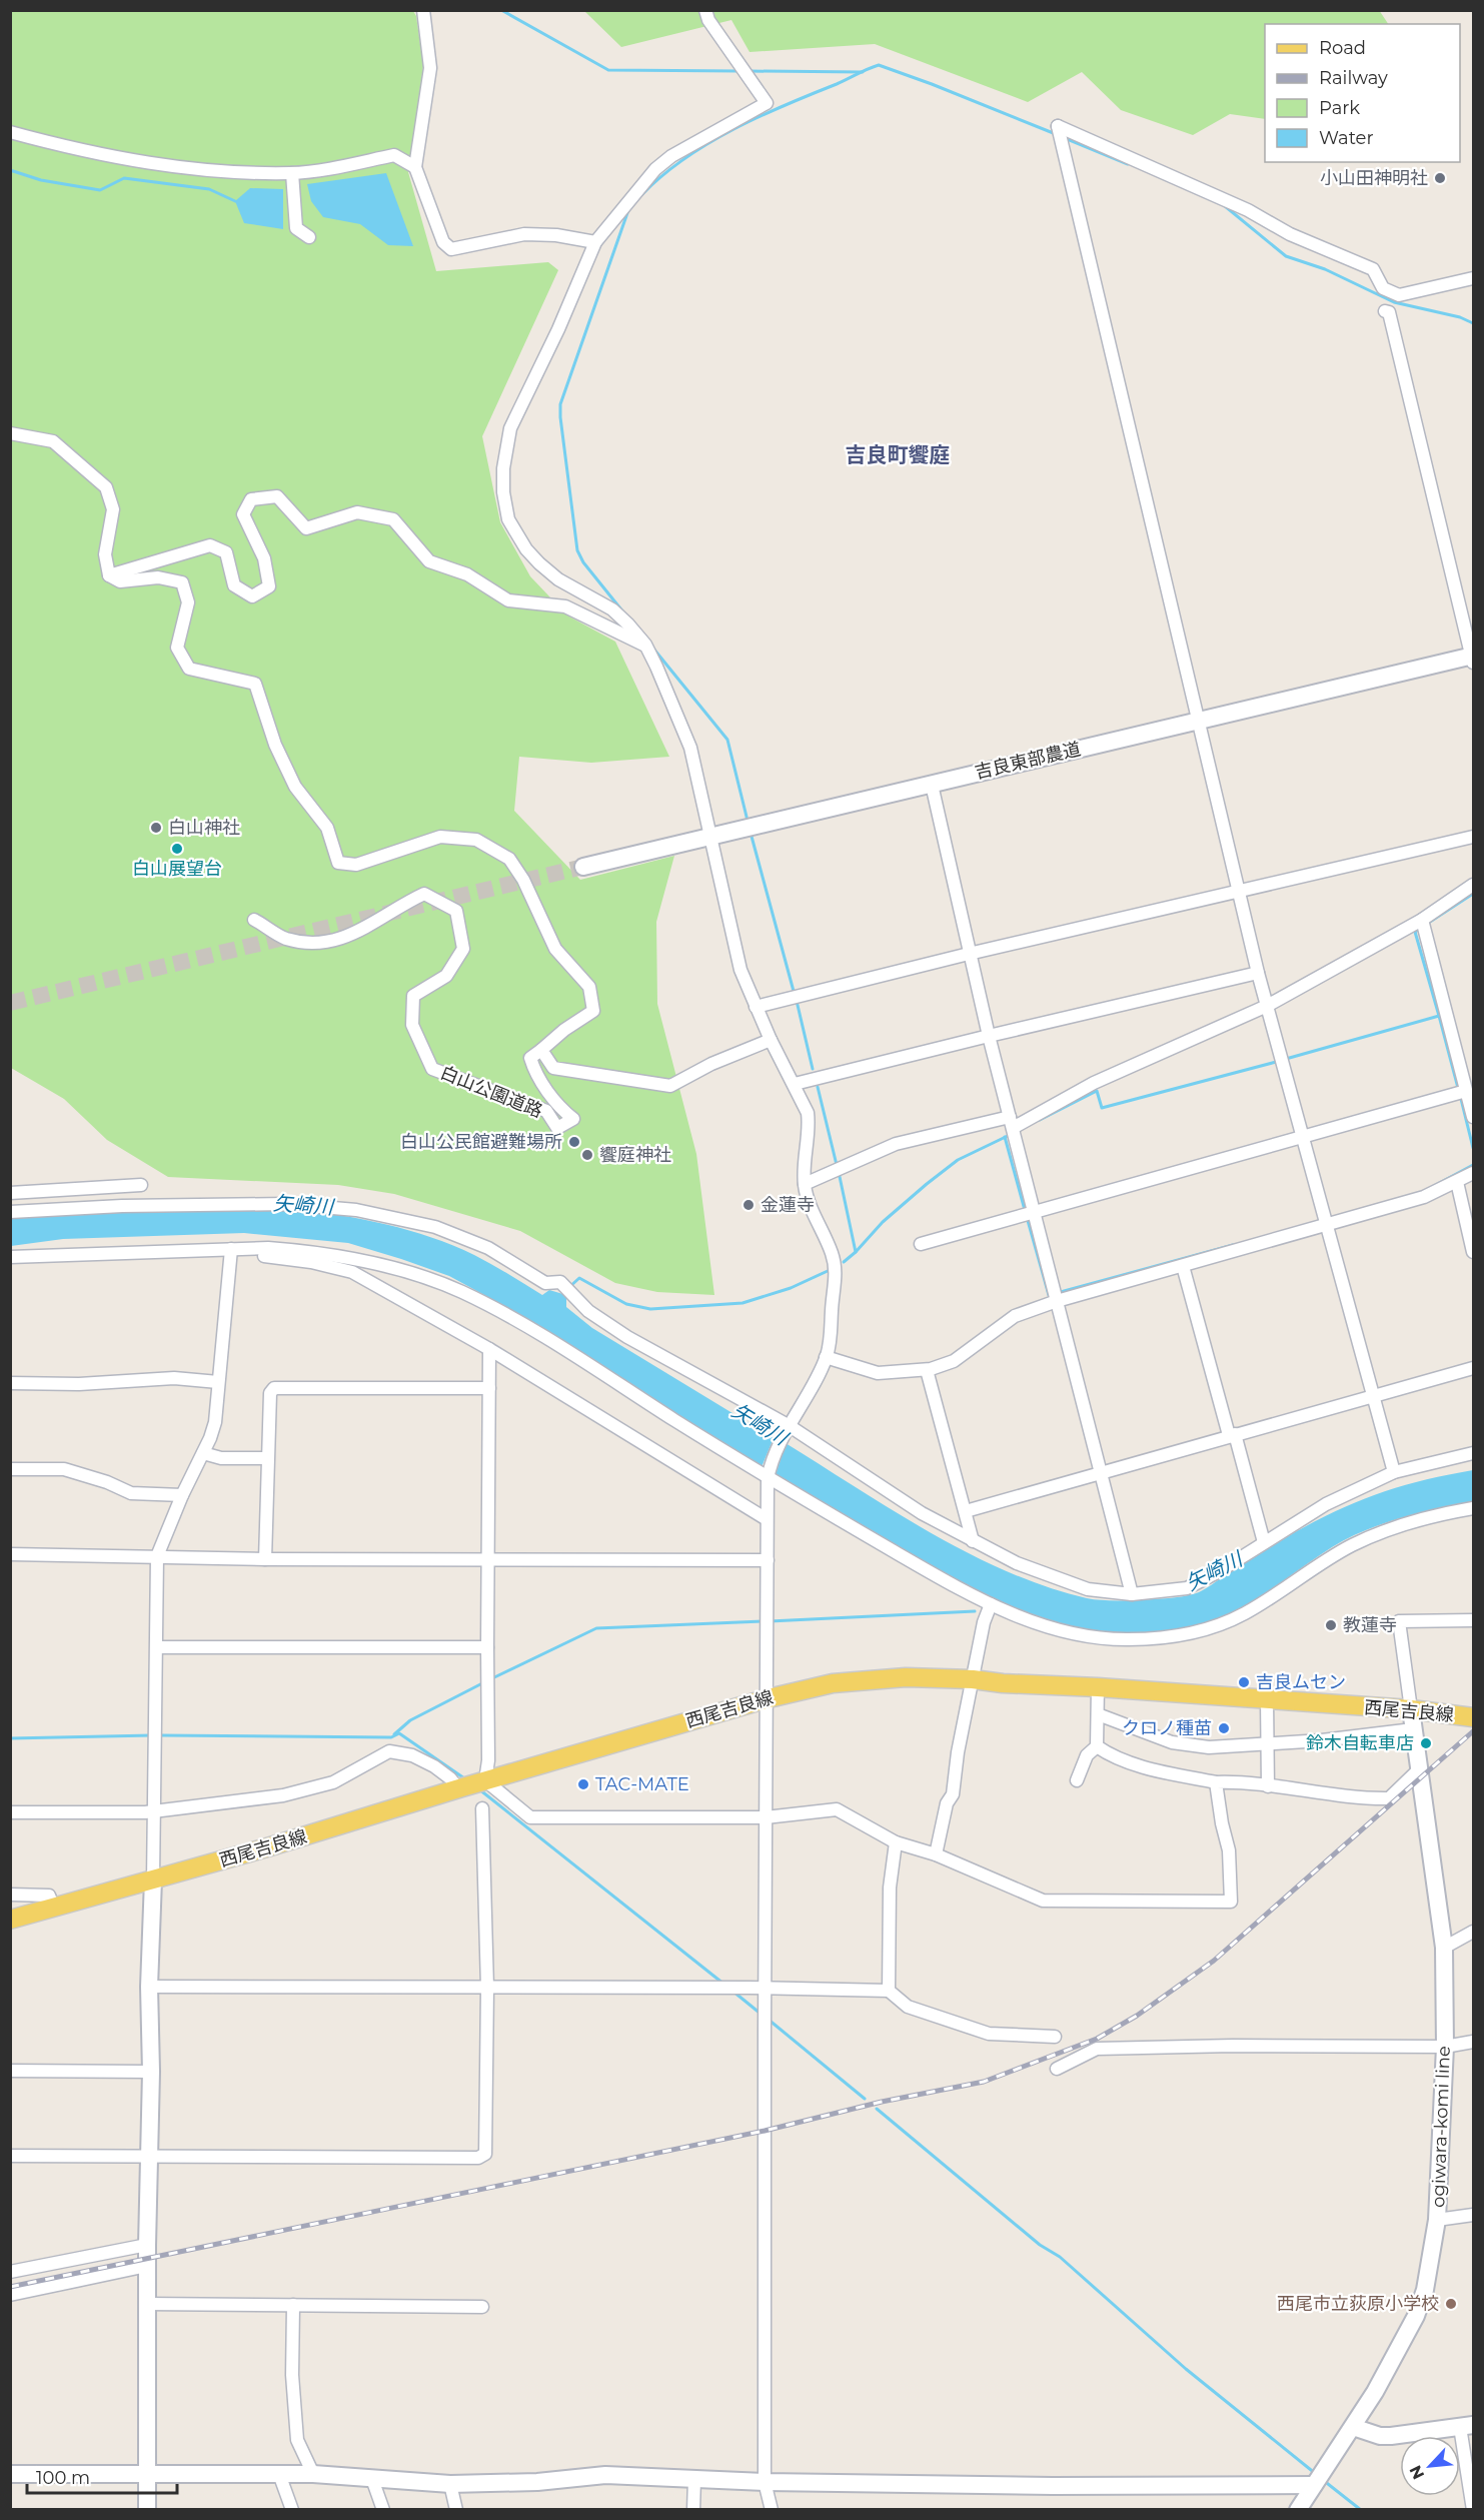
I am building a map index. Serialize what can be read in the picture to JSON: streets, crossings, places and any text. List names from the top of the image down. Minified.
{"streets":{"main road":["西尾吉良線"],"street":["吉良東部農道","白山公園道路","ogiwara-komi line"]},"crossings":[["西尾吉良線","ogiwara-komi line"]],"districts":["吉良町饗庭"],"water":["矢崎川"],"places":["小山田神明社","白山神社","白山展望台","白山公民館避難場所","饗庭神社","金蓮寺","教蓮寺","吉良ムセン","クロノ種苗","鈴木自転車店","TAC-MATE","西尾市立荻原小学校"],"legend":["Road","Railway","Park","Water"],"scale_bar":"100 m","north":"bottom left"}
